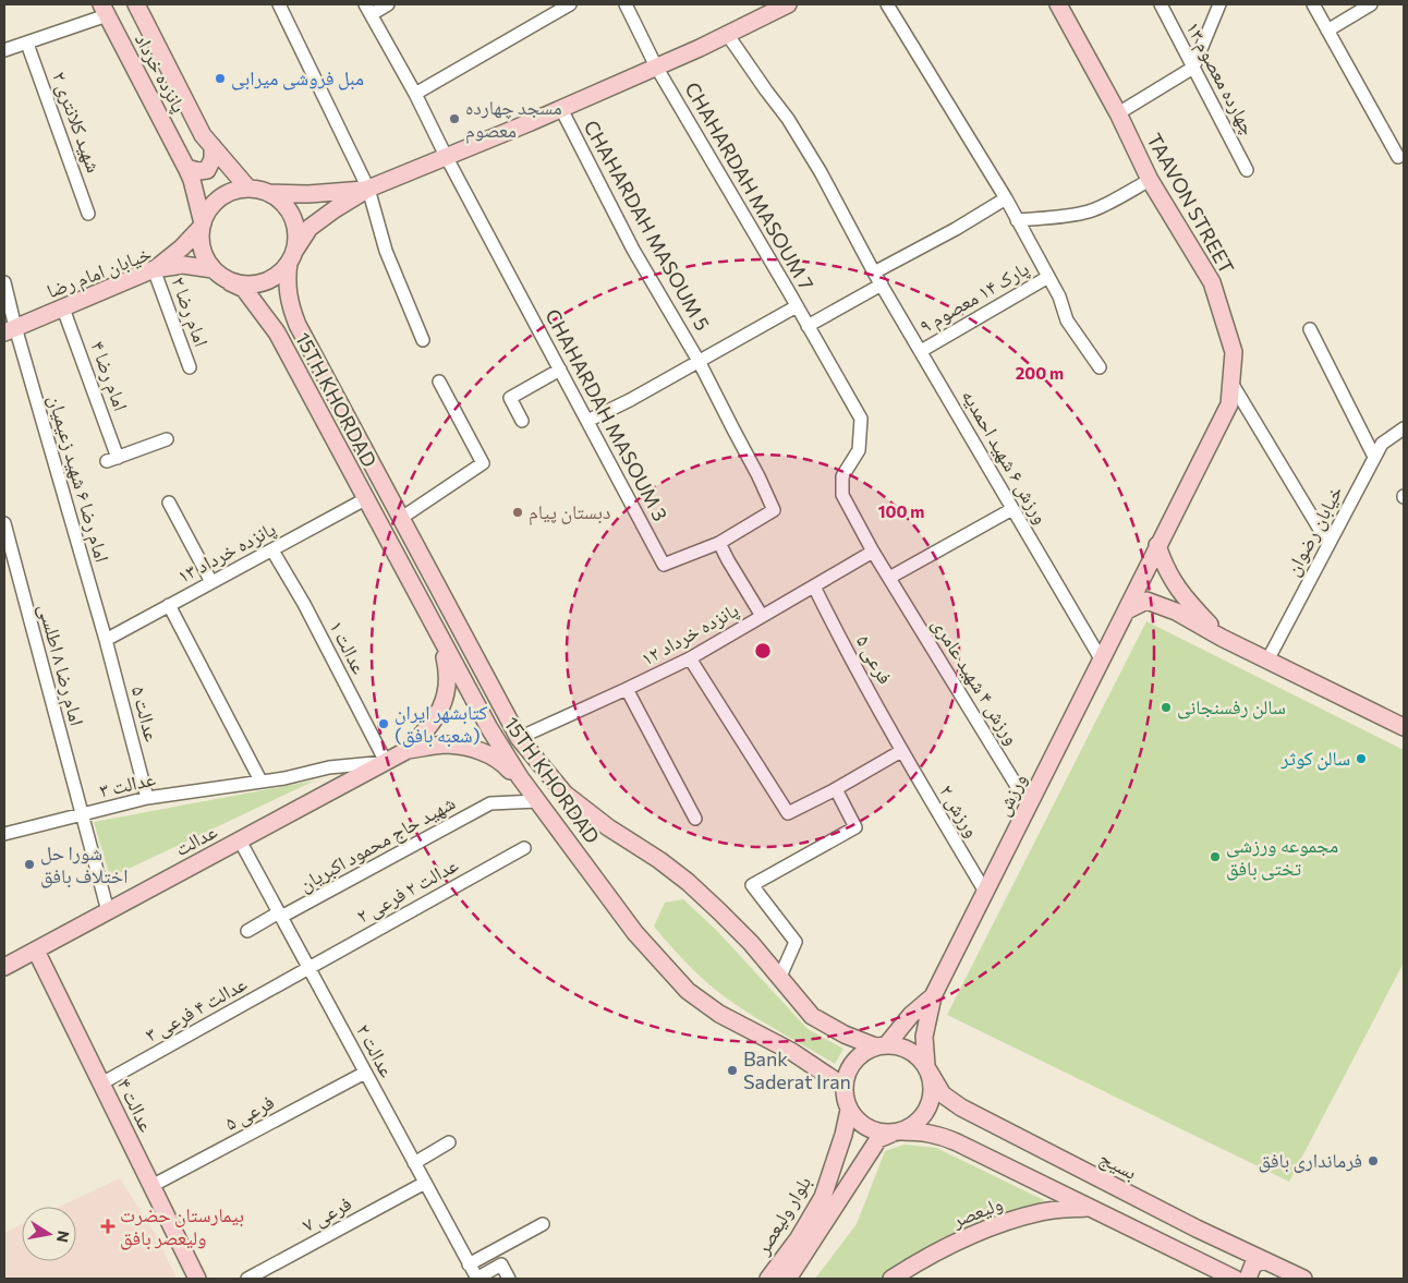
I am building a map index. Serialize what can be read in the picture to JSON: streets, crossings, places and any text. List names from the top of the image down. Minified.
{"streets":{"main road":["پانزده خرداد","TAAVON STREET","خیابان امام رضا","15TH KHORDAD","ورزش","عدالت","عدالت ۴","بسیج","ولیعصر","بلوار ولیعصر"],"street":["چهارده معصوم ۱۳","شهید کلانتری ۲","CHAHARDAH MASOUM 7","CHAHARDAH MASOUM 5","پارک ۱۴ معصوم ۹","امام رضا ۲","امام رضا ۴","CHAHARDAH MASOUM 3","ورزش ۶ شهید احمدیه","امام رضا ۶ شهید زعیمیان","خیابان رضوان","پانزده خرداد ۱۳","پانزده خرداد ۱۲","عدالت ۱","فرعی ۵","امام رضا ۸ اطلسی","ورزش ۴ شهید عامری","عدالت ۵","عدالت ۳","ورزش ۲","شهید حاج محمود اکبریان","عدالت ۲ فرعی ۲","عدالت ۴ فرعی ۳","عدالت ۲","فرعی ۷"]},"crossings":[["پانزده خرداد","خیابان امام رضا"],["پانزده خرداد","15TH KHORDAD"],["CHAHARDAH MASOUM 7","پانزده خرداد ۱۲"],["CHAHARDAH MASOUM 7","ورزش ۴ شهید عامری"],["TAAVON STREET","ورزش"],["CHAHARDAH MASOUM 5","CHAHARDAH MASOUM 3"],["خیابان امام رضا","امام رضا ۲"],["خیابان امام رضا","امام رضا ۴"],["خیابان امام رضا","15TH KHORDAD"],["خیابان امام رضا","امام رضا ۶ شهید زعیمیان"],["پارک ۱۴ معصوم ۹","ورزش ۶ شهید احمدیه"],["15TH KHORDAD","پانزده خرداد ۱۳"],["15TH KHORDAD","پانزده خرداد ۱۲"],["15TH KHORDAD","ورزش"],["15TH KHORDAD","عدالت"],["15TH KHORDAD","شهید حاج محمود اکبریان"],["15TH KHORDAD","بسیج"],["15TH KHORDAD","بلوار ولیعصر"],["ورزش ۶ شهید احمدیه","ورزش"],["امام رضا ۶ شهید زعیمیان","پانزده خرداد ۱۳"],["امام رضا ۶ شهید زعیمیان","عدالت ۵"],["پانزده خرداد ۱۳","عدالت ۱"],["پانزده خرداد ۱۳","عدالت ۵"],["پانزده خرداد ۱۲","فرعی ۵"],["پانزده خرداد ۱۲","ورزش ۴ شهید عامری"],["عدالت ۱","عدالت ۳"],["عدالت ۱","عدالت"],["فرعی ۵","ورزش ۲"],["فرعی ۵","عدالت ۲"],["فرعی ۵","عدالت ۴"],["امام رضا ۸ اطلسی","عدالت ۳"],["امام رضا ۸ اطلسی","عدالت"],["ورزش ۴ شهید عامری","ورزش"],["عدالت ۵","عدالت ۳"],["عدالت ۳","عدالت"],["ورزش","ورزش ۲"],["ورزش","بسیج"],["ورزش","بلوار ولیعصر"],["عدالت","شهید حاج محمود اکبریان"],["عدالت","عدالت ۲"],["عدالت","عدالت ۴"],["شهید حاج محمود اکبریان","عدالت ۲"],["عدالت ۲ فرعی ۲","عدالت ۴ فرعی ۳"],["عدالت ۲ فرعی ۲","عدالت ۲"],["عدالت ۴ فرعی ۳","عدالت ۲"],["عدالت ۴ فرعی ۳","عدالت ۴"],["عدالت ۲","فرعی ۷"],["بسیج","بلوار ولیعصر"]],"places":{"other":["مبل فروشی میرابی","مسجد چهارده معصوم","دبستان پیام","سالن رفسنجانی","کتابشهر ایران (شعبه بافق)","سالن کوثر","مجموعه ورزشی تختی بافق","شورا حل اختلاف بافق","Bank Saderat Iran","فرمانداری بافق"],"health":["بیمارستان حضرت ولیعصر بافق"]},"north":"right","rings":["200 m","100 m"]}
